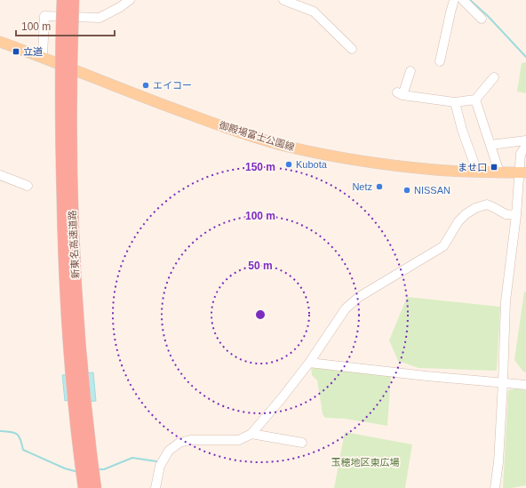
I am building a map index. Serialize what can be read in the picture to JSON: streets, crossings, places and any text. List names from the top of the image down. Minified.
{"streets":{"highway":["新東名高速道路"],"main road":["御殿場富士公園線"]},"parks":["玉穂地区東広場"],"places":{"transit":["立道","ませ口"],"other":["エイコー","Kubota","Netz","NISSAN"]},"scale_bar":"100 m","rings":["150 m","100 m","50 m"]}
